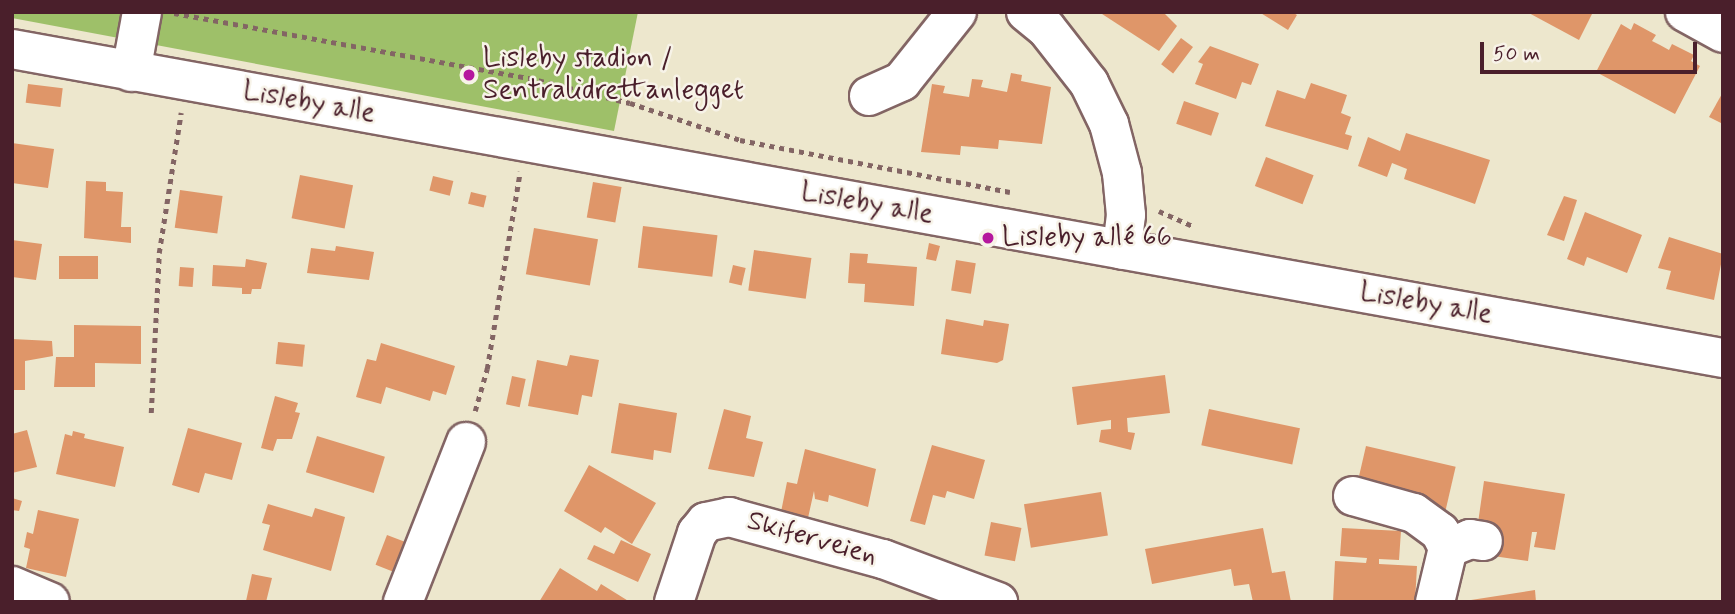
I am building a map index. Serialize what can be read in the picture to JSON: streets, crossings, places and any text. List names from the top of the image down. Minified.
{"streets":{"street":["Lisleby alle","Skiferveien"]},"places":["Lisleby stadion / Sentralidrettanlegget","Lisleby allé 66"],"scale_bar":"50 m"}
